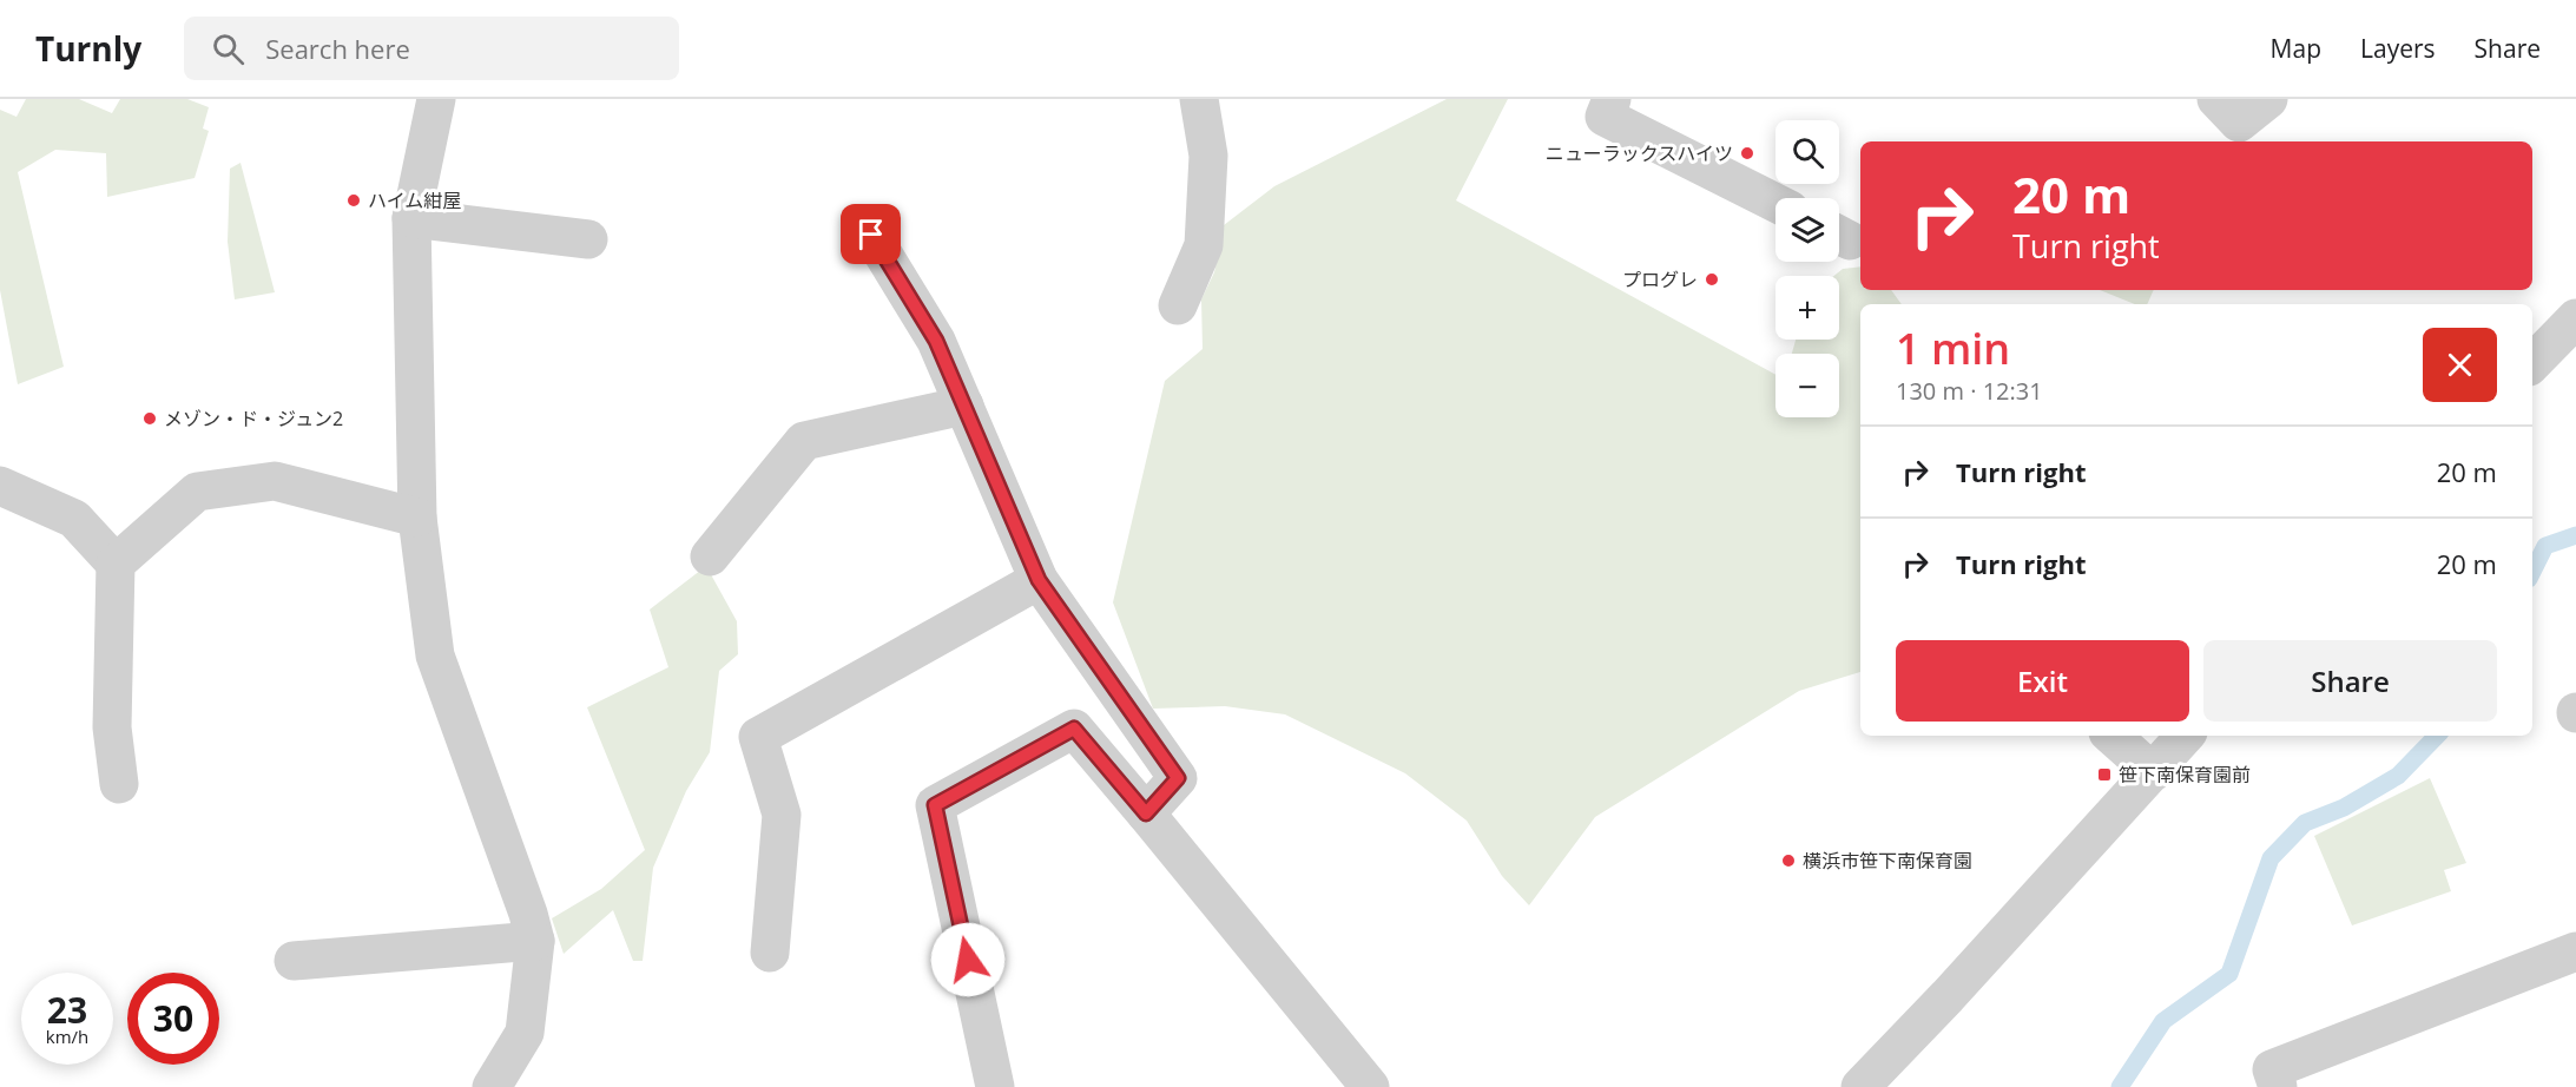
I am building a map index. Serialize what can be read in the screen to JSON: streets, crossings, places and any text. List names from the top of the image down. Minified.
{"places":{"other":["ニューラックスハイツ","ハイム紺屋","プログレ","メゾン・ド・ジュン2","横浜市笹下南保育園"],"transit":["笹下南保育園前"]},"page":{"header":"Turnly","search":"Search here","nav":["Map","Layers","Share"],"map_buttons":["+","−"],"turn":["20 m","Turn right"],"heading":["1 min","130 m · 12:31"],"list":[{"name":"Turn right","value":"20 m"},{"name":"Turn right","value":"20 m"}],"buttons":["Exit","Share"],"speed":"23 km/h","limit":"30"}}
